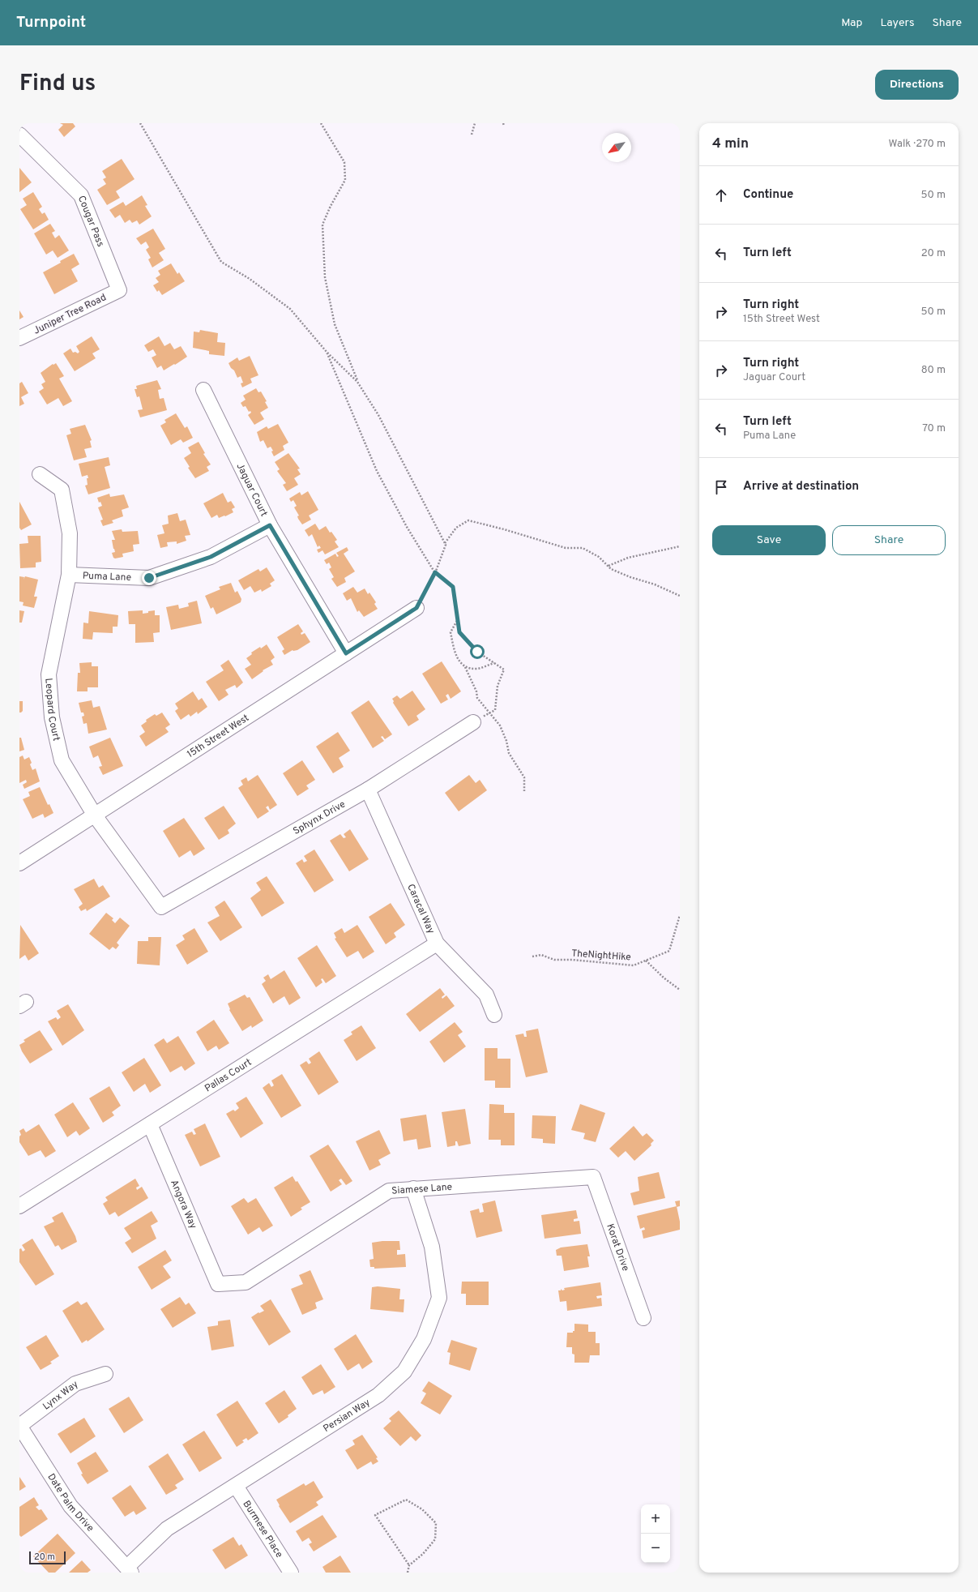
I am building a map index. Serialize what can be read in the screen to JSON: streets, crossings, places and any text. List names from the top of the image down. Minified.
{"streets":{"street":["Cougar Pass","Juniper Tree Road","Jaguar Court","Puma Lane","Leopard Court","15th Street West","Sphynx Drive","Caracal Way","Pallas Court","Siamese Lane","Angora Way","Korat Drive","Lynx Way","Persian Way","Date Palm Drive","Burmese Place"],"path":["TheNightHike"]},"crossings":[["Cougar Pass","Juniper Tree Road"],["Jaguar Court","Puma Lane"],["Jaguar Court","15th Street West"],["Puma Lane","Leopard Court"],["Leopard Court","15th Street West"],["Leopard Court","Sphynx Drive"],["Sphynx Drive","Caracal Way"],["Caracal Way","Pallas Court"],["Pallas Court","Angora Way"],["Siamese Lane","Angora Way"],["Siamese Lane","Korat Drive"],["Siamese Lane","Persian Way"],["Lynx Way","Date Palm Drive"],["Persian Way","Date Palm Drive"],["Persian Way","Burmese Place"]],"scale_bar":"20 m","north":"bottom left","page":{"header":"Turnpoint","nav":["Map","Layers","Share"],"title":"Find us","buttons":["Directions",["Save","Share"]],"heading":["4 min","Walk · 270 m"],"list":[["Continue","50 m"],["Turn left","20 m"],["Turn right","15th Street West","50 m"],["Turn right","Jaguar Court","80 m"],["Turn left","Puma Lane","70 m"],"Arrive at destination"],"map_buttons":["+","−"],"scale":"20 m"}}
